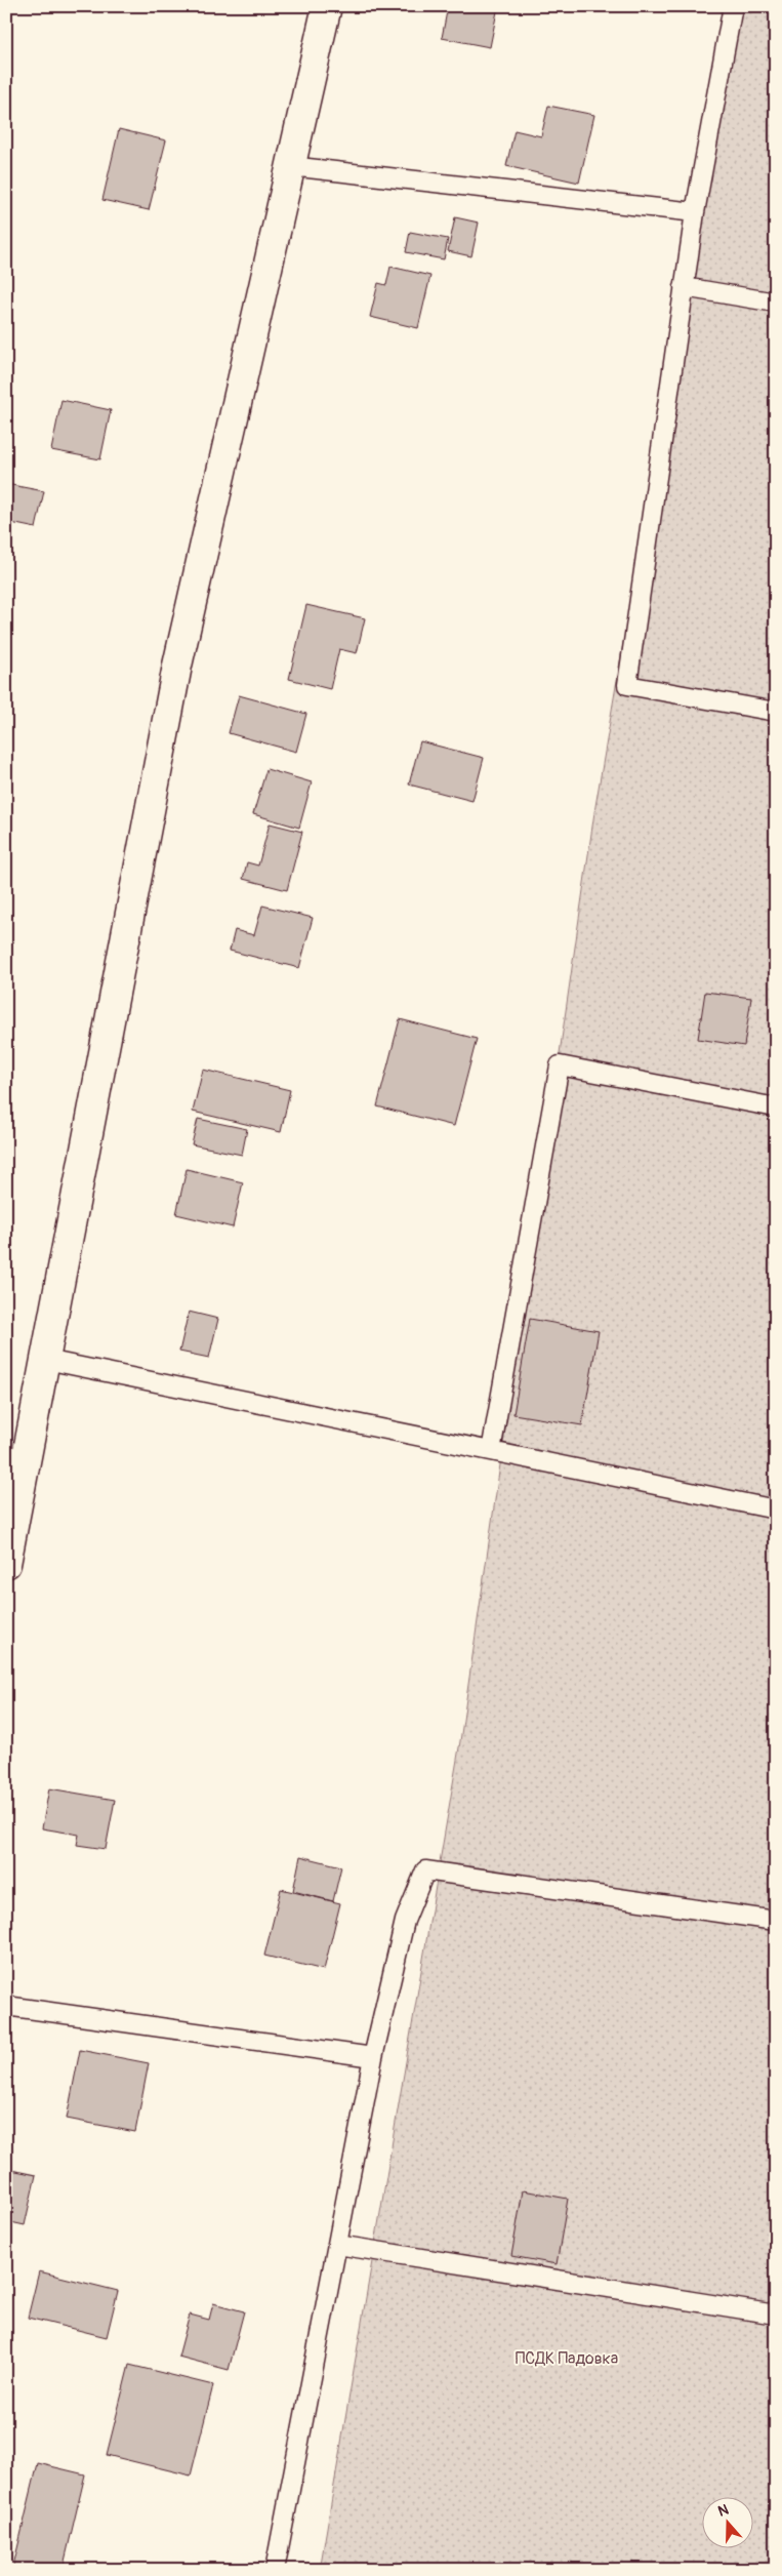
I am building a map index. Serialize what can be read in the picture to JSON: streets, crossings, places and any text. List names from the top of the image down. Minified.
{"parks":["ПСДК Падовка"],"north":"top"}
